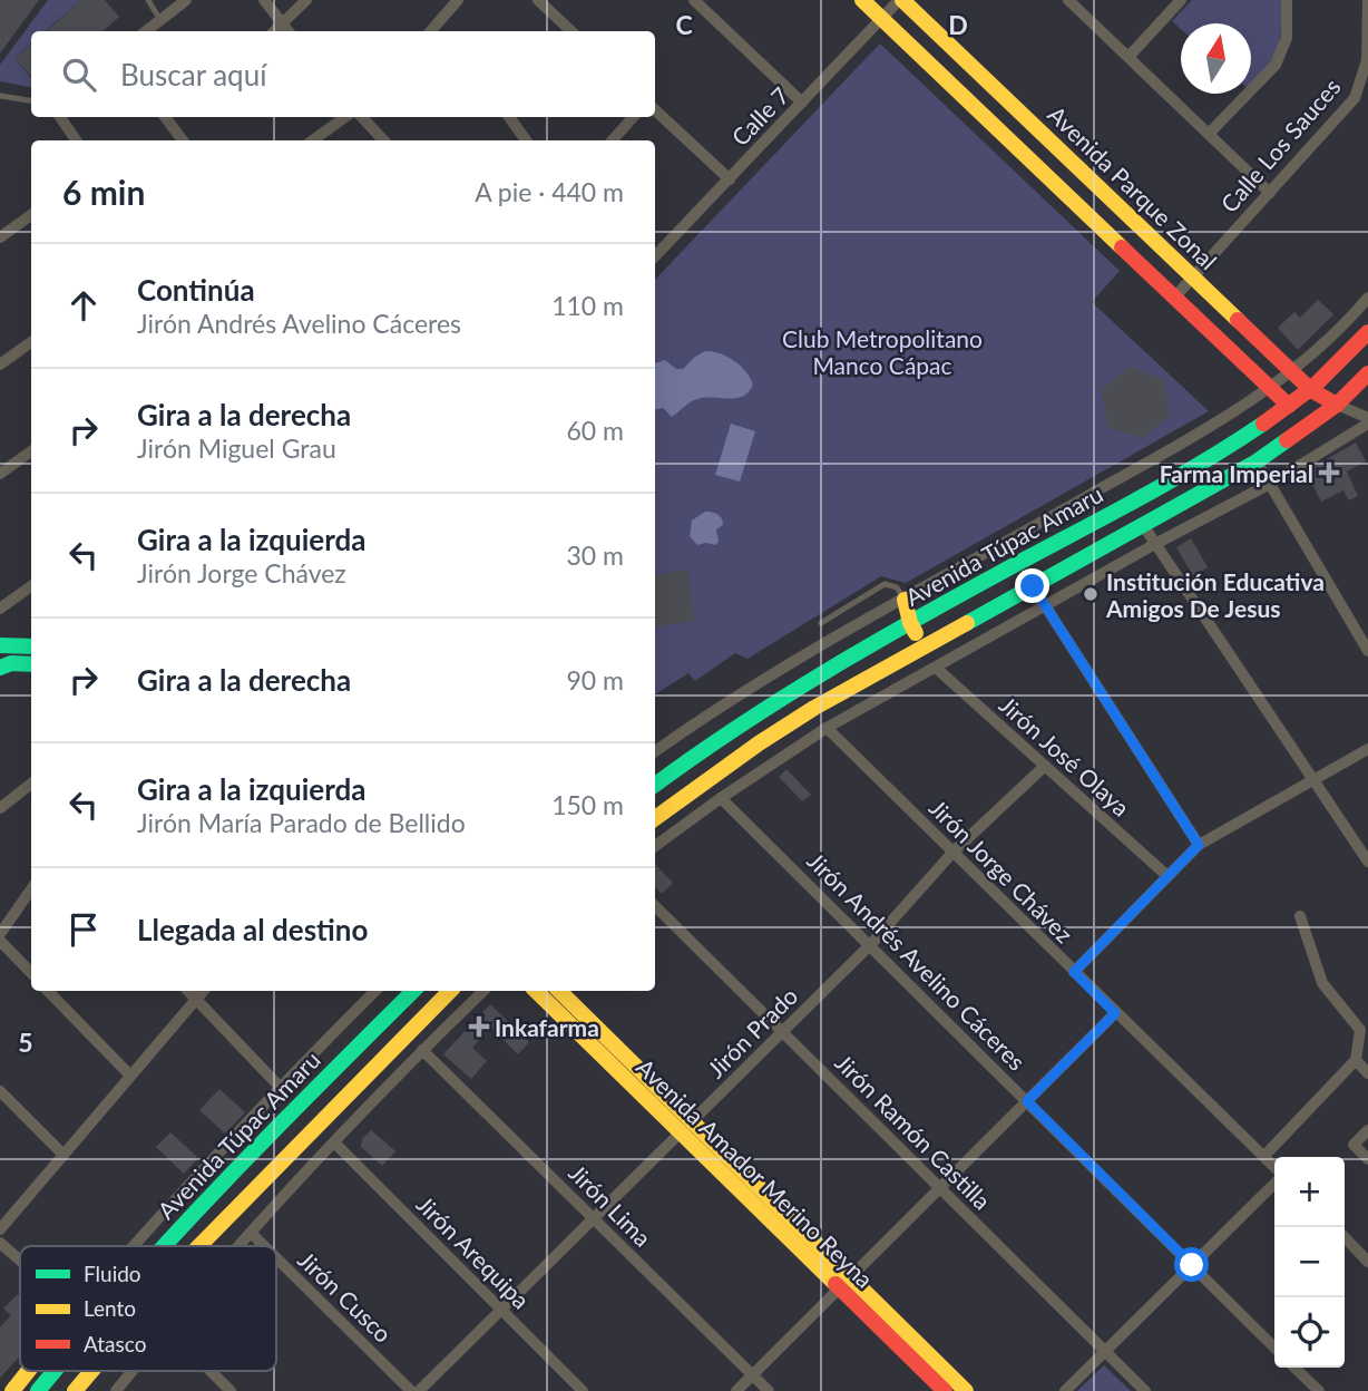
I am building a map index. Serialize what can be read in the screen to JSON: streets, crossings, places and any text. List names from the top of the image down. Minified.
{"streets":{"main road":["Avenida Parque Zonal","Avenida Túpac Amaru","Avenida Amador Merino Reyna"],"street":["Calle 7","Calle Los Sauces","Jirón José Olaya","Jirón Jorge Chávez","Jirón Andrés Avelino Cáceres","Jirón Prado","Jirón Ramón Castilla","Jirón Lima","Jirón Arequipa","Jirón Cusco"]},"crossings":[["Calle 7","Avenida Parque Zonal"],["Calle Los Sauces","Avenida Parque Zonal"],["Avenida Parque Zonal","Avenida Túpac Amaru"],["Jirón José Olaya","Jirón Prado"],["Jirón Jorge Chávez","Jirón Prado"],["Jirón Andrés Avelino Cáceres","Jirón Prado"],["Jirón Prado","Jirón Ramón Castilla"],["Jirón Prado","Avenida Amador Merino Reyna"],["Jirón Prado","Jirón Lima"],["Jirón Prado","Jirón Arequipa"]],"parks":["Club Metropolitano Manco Cápac"],"places":{"health":["Farma Imperial","Inkafarma"],"other":["Institución Educativa Amigos De Jesus"]},"legend":["Fluido","Lento","Atasco"],"north":"top","page":{"search":"Buscar aquí","heading":["6 min","A pie · 440 m"],"list":[["Continúa","Jirón Andrés Avelino Cáceres","110 m"],["Gira a la derecha","Jirón Miguel Grau","60 m"],["Gira a la izquierda","Jirón Jorge Chávez","30 m"],["Gira a la derecha","90 m"],["Gira a la izquierda","Jirón María Parado de Bellido","150 m"],"Llegada al destino"],"map_buttons":["+","−"]},"grid":{"columns":["C","D"],"rows":["5"]}}
